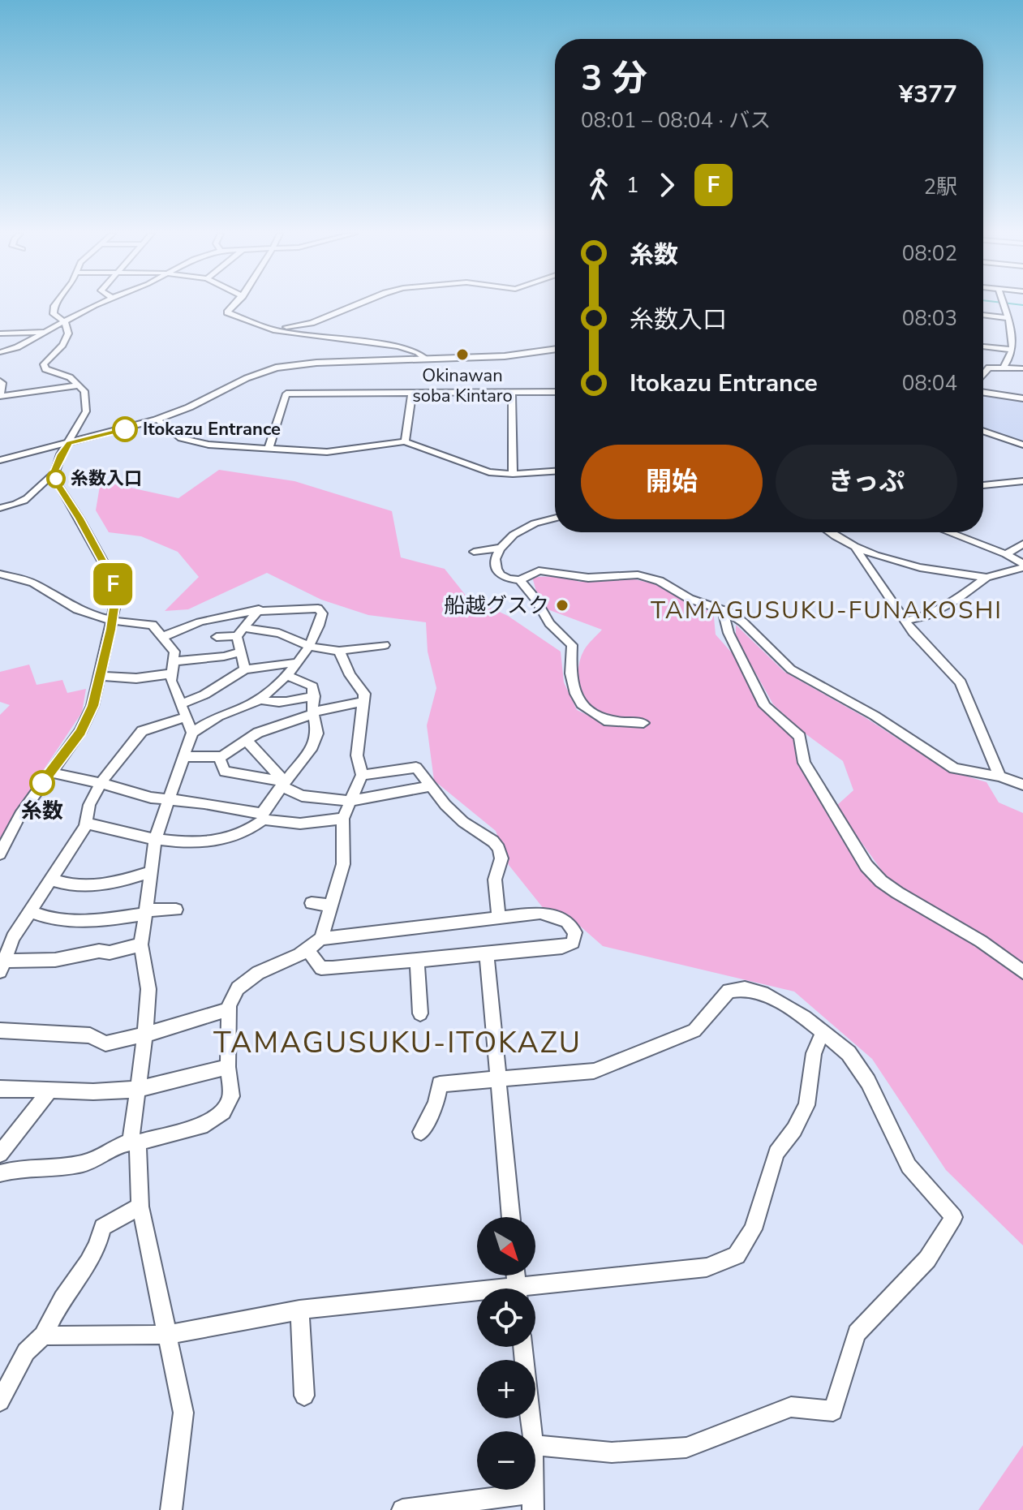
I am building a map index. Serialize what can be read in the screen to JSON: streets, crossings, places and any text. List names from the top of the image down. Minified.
{"districts":["TAMAGUSUKU-FUNAKOSHI","TAMAGUSUKU-ITOKAZU"],"places":["Okinawan soba Kintaro","Itokazu Entrance","糸数入口","船越グスク","糸数"],"lines":["bus line F"],"north":"bottom right","page":{"on_map":"F","heading":["3 分","08:01 – 08:04 · バス","¥377"],"legs":["1","F","2駅"],"list":[{"name":"糸数","value":"08:02"},{"name":"糸数入口","value":"08:03"},{"name":"Itokazu Entrance","value":"08:04"}],"buttons":["開始","きっぷ"],"map_buttons":["+","−"]}}
